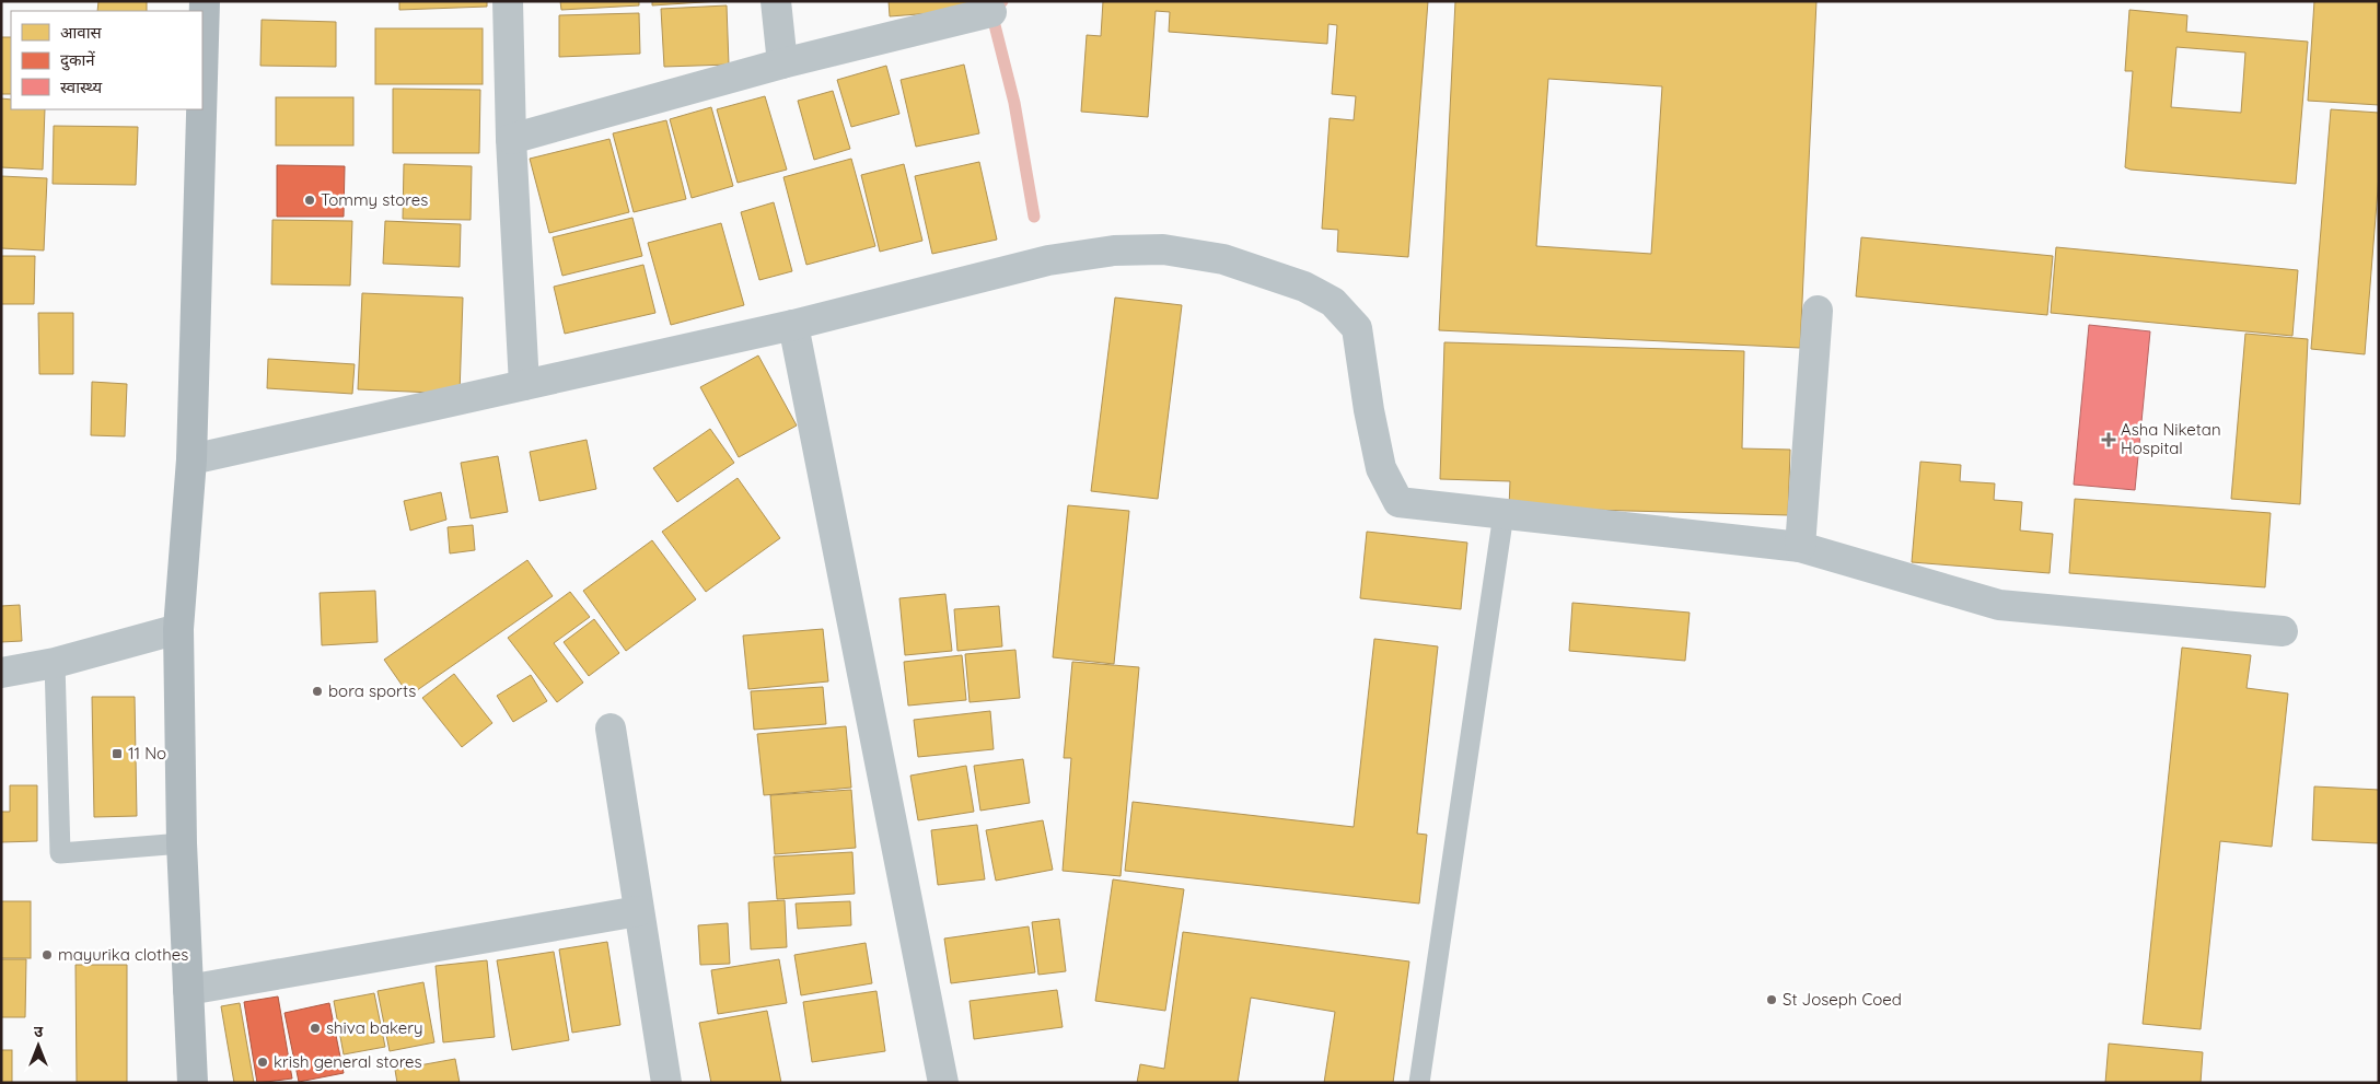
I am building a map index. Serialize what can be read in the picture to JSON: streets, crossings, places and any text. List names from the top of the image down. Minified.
{"places":{"other":["Tommy stores","bora sports","mayurika clothes","St Joseph Coed","shiva bakery","krish general stores"],"health":["Asha Niketan Hospital"],"transit":["11 No"]},"legend":["आवास","दुकानें","स्वास्थ्य"],"north":"top"}
